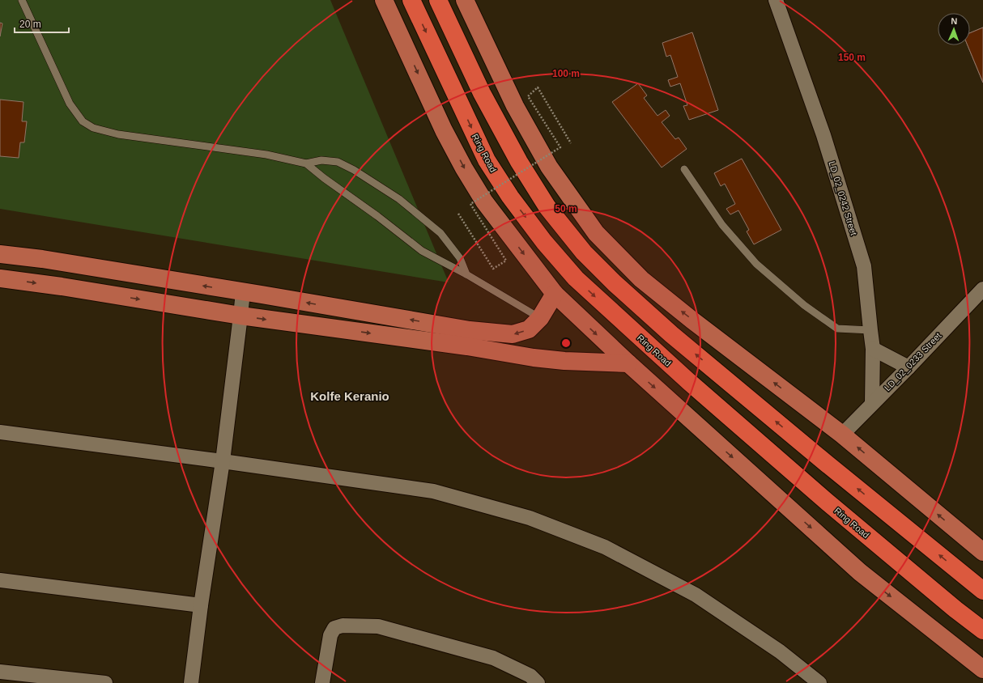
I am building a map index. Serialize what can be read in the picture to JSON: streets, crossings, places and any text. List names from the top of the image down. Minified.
{"streets":{"highway":["Ring Road"],"street":["LD_02_0242 Street","LD_02_0233 Street"]},"crossings":[["LD_02_0242 Street","LD_02_0233 Street"]],"districts":["Kolfe Keranio"],"scale_bar":"20 m","north":"top","rings":["150 m","100 m","50 m"]}
